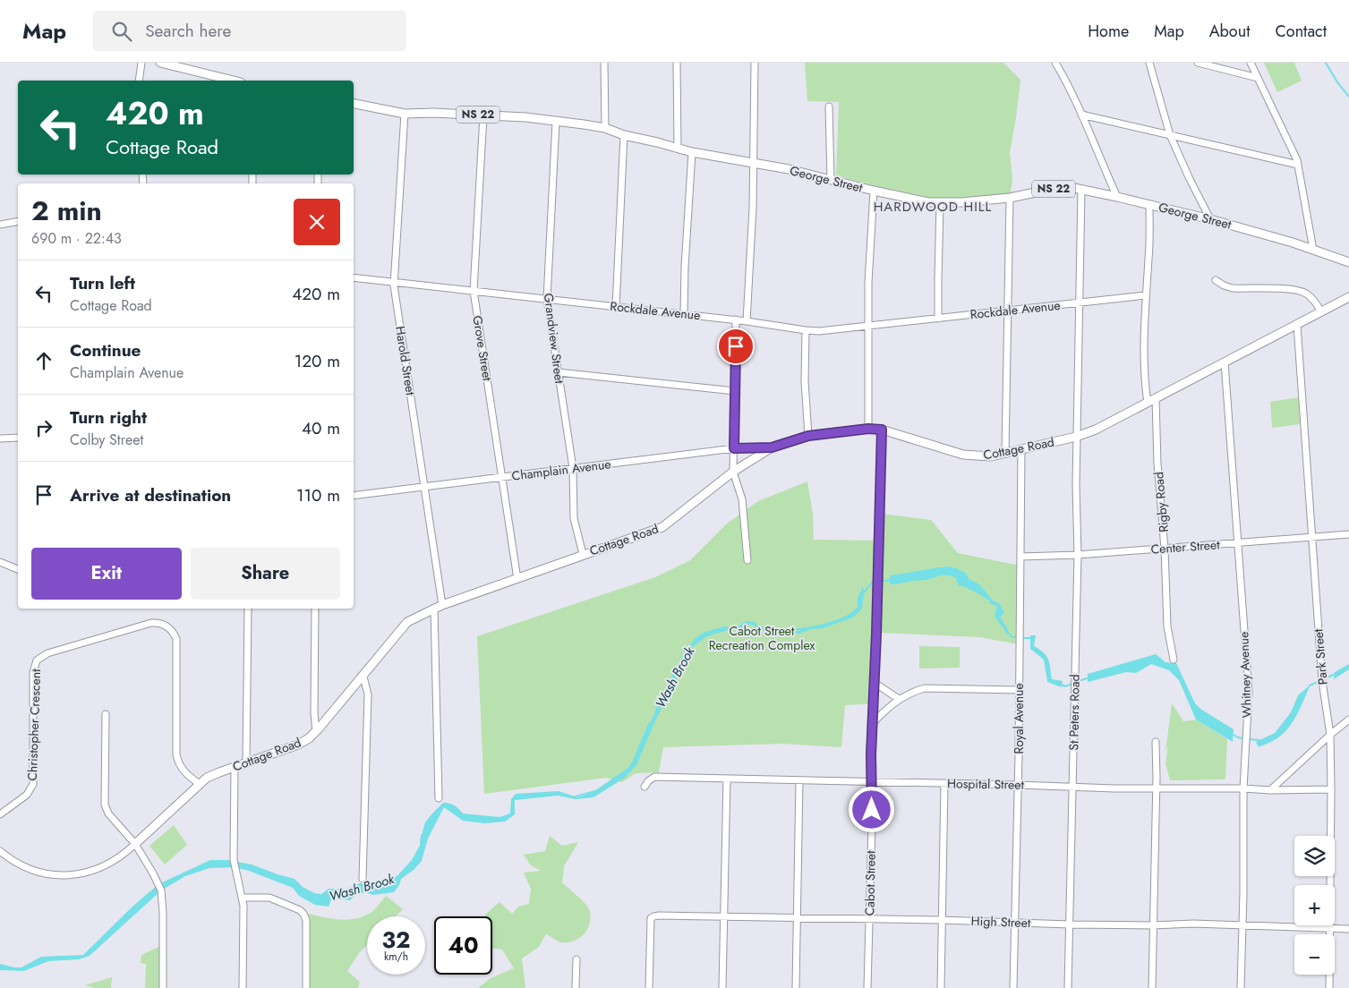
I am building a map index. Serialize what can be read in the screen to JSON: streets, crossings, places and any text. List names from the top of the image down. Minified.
{"streets":{"main road":["NS 22","George Street","Cottage Road"],"street":["Rockdale Avenue","Grandview Street","Grove Street","Harold Street","Champlain Avenue","Rigby Road","Center Street","Park Street","Whitney Avenue","St Peters Road","Royal Avenue","Christopher Crescent","Hospital Street","Cabot Street","High Street"]},"crossings":[["George Street","Grandview Street"],["George Street","Grove Street"],["George Street","Harold Street"],["George Street","Rigby Road"],["George Street","St Peters Road"],["Rockdale Avenue","Grandview Street"],["Rockdale Avenue","Grove Street"],["Rockdale Avenue","Harold Street"],["Rockdale Avenue","Rigby Road"],["Rockdale Avenue","St Peters Road"],["Grandview Street","Cottage Road"],["Grandview Street","Champlain Avenue"],["Grove Street","Cottage Road"],["Grove Street","Champlain Avenue"],["Harold Street","Cottage Road"],["Harold Street","Champlain Avenue"],["Cottage Road","Champlain Avenue"],["Cottage Road","Rigby Road"],["Cottage Road","Park Street"],["Cottage Road","Whitney Avenue"],["Cottage Road","St Peters Road"],["Cottage Road","Royal Avenue"],["Cottage Road","Christopher Crescent"],["Cottage Road","Cabot Street"],["Rigby Road","Center Street"],["Center Street","Park Street"],["Center Street","Whitney Avenue"],["Center Street","St Peters Road"],["Center Street","Royal Avenue"],["Park Street","Hospital Street"],["Park Street","High Street"],["Whitney Avenue","Hospital Street"],["Whitney Avenue","High Street"],["St Peters Road","Hospital Street"],["St Peters Road","High Street"],["Royal Avenue","Hospital Street"],["Royal Avenue","High Street"],["Hospital Street","Cabot Street"],["Cabot Street","High Street"]],"districts":["HARDWOOD HILL"],"water":["Wash Brook"],"parks":["Cabot Street Recreation Complex"],"page":{"header":"Map","search":"Search here","nav":["Home","Map","About","Contact"],"turn":["420 m","Cottage Road"],"heading":["2 min","690 m · 22:43"],"list":[{"name":"Turn left","note":"Cottage Road","value":"420 m"},{"name":"Continue","note":"Champlain Avenue","value":"120 m"},{"name":"Turn right","note":"Colby Street","value":"40 m"},{"name":"Arrive at destination","value":"110 m"}],"buttons":["Exit","Share"],"map_buttons":["+","−"],"speed":"32 km/h","limit":"40"}}
